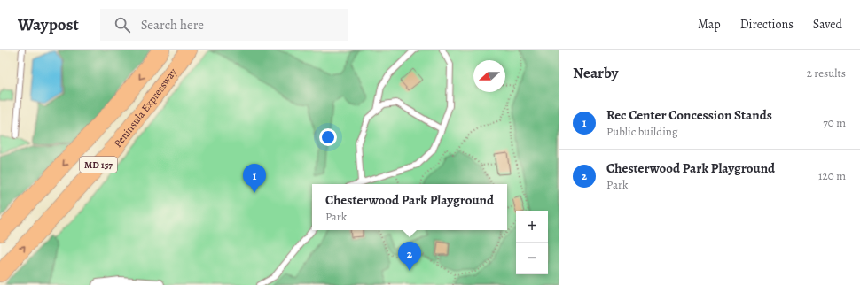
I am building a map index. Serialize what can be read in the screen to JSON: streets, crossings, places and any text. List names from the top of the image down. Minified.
{"streets":{"main road":["Peninsula Expressway","MD 157"]},"north":"left","page":{"header":"Waypost","search":"Search here","nav":["Map","Directions","Saved"],"heading":["Nearby","2 results"],"list":[{"mark":"1","name":"Rec Center Concession Stands","note":"Public building","value":"70 m"},{"mark":"2","name":"Chesterwood Park Playground","note":"Park","value":"120 m"}],"pins":["1","2"],"popup":["Chesterwood Park Playground","Park"],"map_buttons":["+","−"]}}
